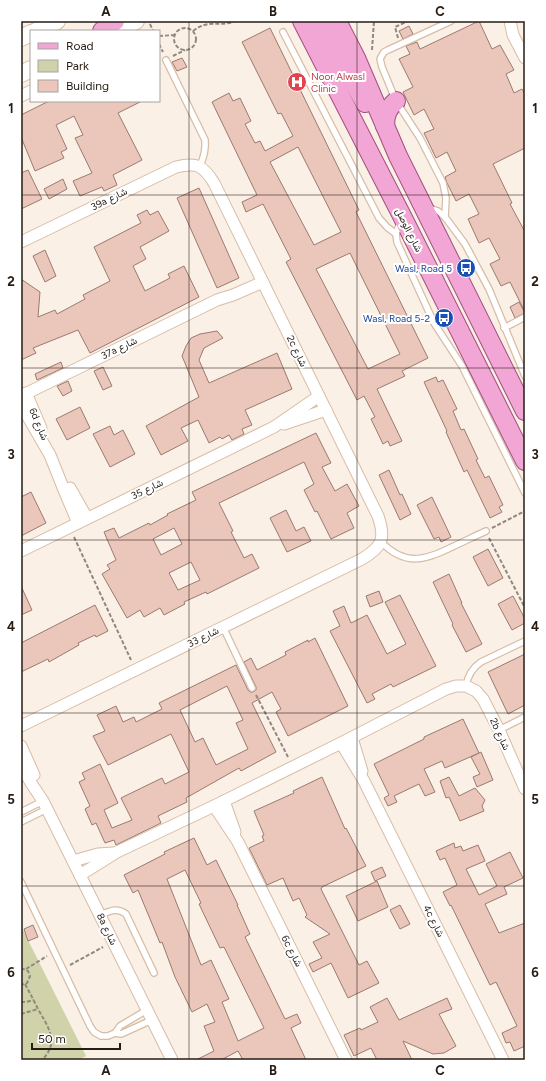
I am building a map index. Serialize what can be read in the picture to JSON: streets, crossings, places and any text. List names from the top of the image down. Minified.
{"streets":{"main road":["شارع الوصل"],"street":["39a شارع","37a شارع","2c شارع","6d شارع","شارع 35","شارع 33","2b شارع","4c شارع","8a شارع","6c شارع"]},"crossings":[["39a شارع","2c شارع"],["37a شارع","2c شارع"],["37a شارع","6d شارع"],["2c شارع","شارع 35"],["2c شارع","شارع 33"],["6d شارع","شارع 35"]],"places":{"hospital":["Noor Alwasl Clinic"],"bus stop":["Wasl, Road 5","Wasl, Road 5-2"]},"legend":["Road","Park","Building"],"scale_bar":"50 m","grid":{"columns":["A","B","C"],"rows":["1","2","3","4","5","6"]}}
